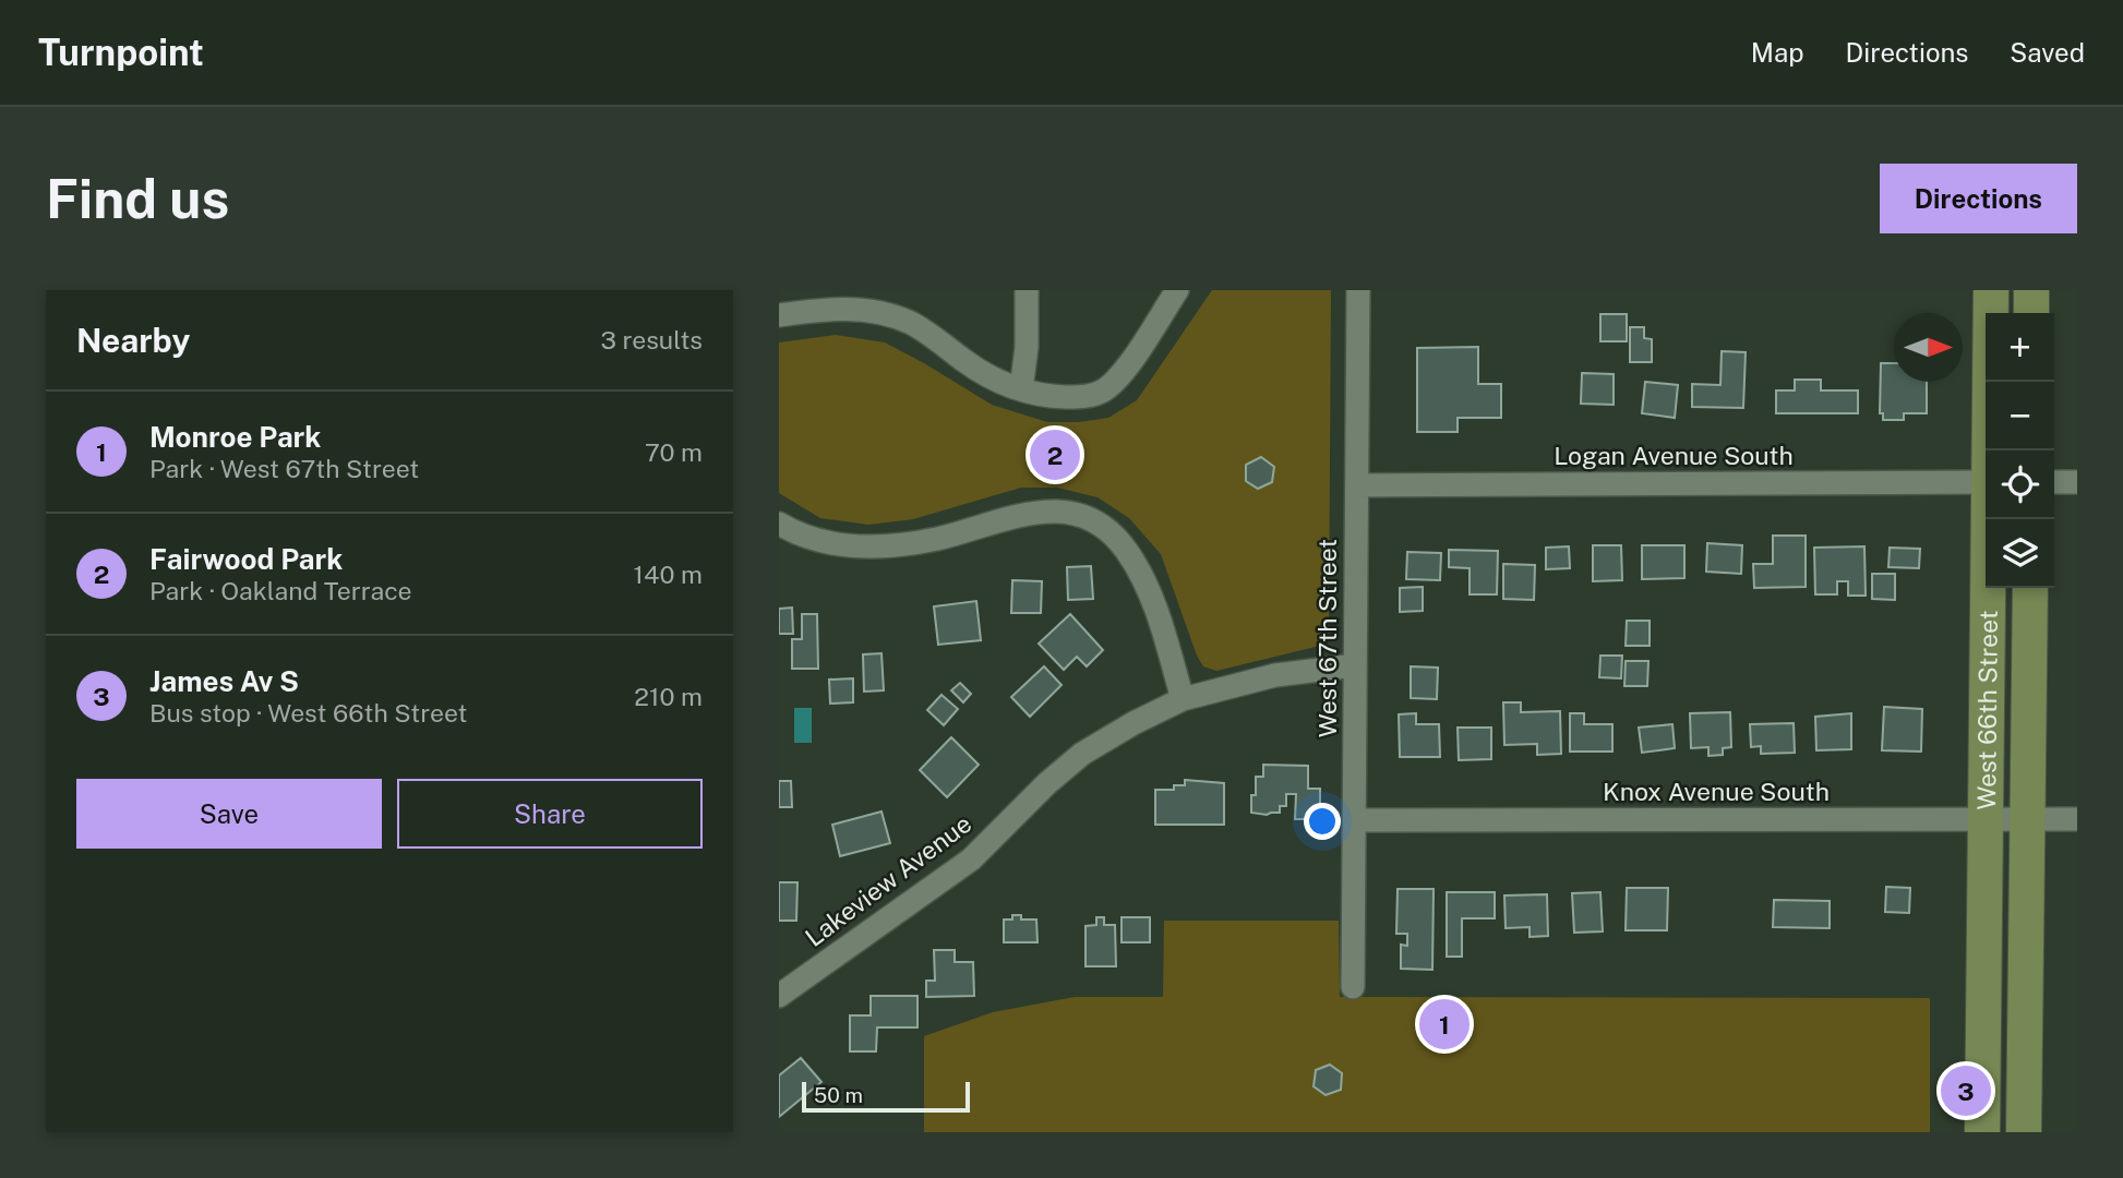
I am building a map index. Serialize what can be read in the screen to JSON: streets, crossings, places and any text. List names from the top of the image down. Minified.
{"streets":{"main road":["West 66th Street"],"street":["Logan Avenue South","West 67th Street","Knox Avenue South","Lakeview Avenue"]},"crossings":[["Logan Avenue South","West 67th Street"],["West 67th Street","Knox Avenue South"],["West 67th Street","Lakeview Avenue"],["West 66th Street","Knox Avenue South"]],"scale_bar":"50 m","north":"right","page":{"header":"Turnpoint","nav":["Map","Directions","Saved"],"buttons":["Directions",["Save","Share"]],"title":"Find us","heading":["Nearby","3 results"],"map_buttons":["+","−"],"list":[{"mark":"1","name":"Monroe Park","note":"Park · West 67th Street","value":"70 m"},{"mark":"2","name":"Fairwood Park","note":"Park · Oakland Terrace","value":"140 m"},{"mark":"3","name":"James Av S","note":"Bus stop · West 66th Street","value":"210 m"}],"pins":["2","1","3"],"scale":"50 m"}}
